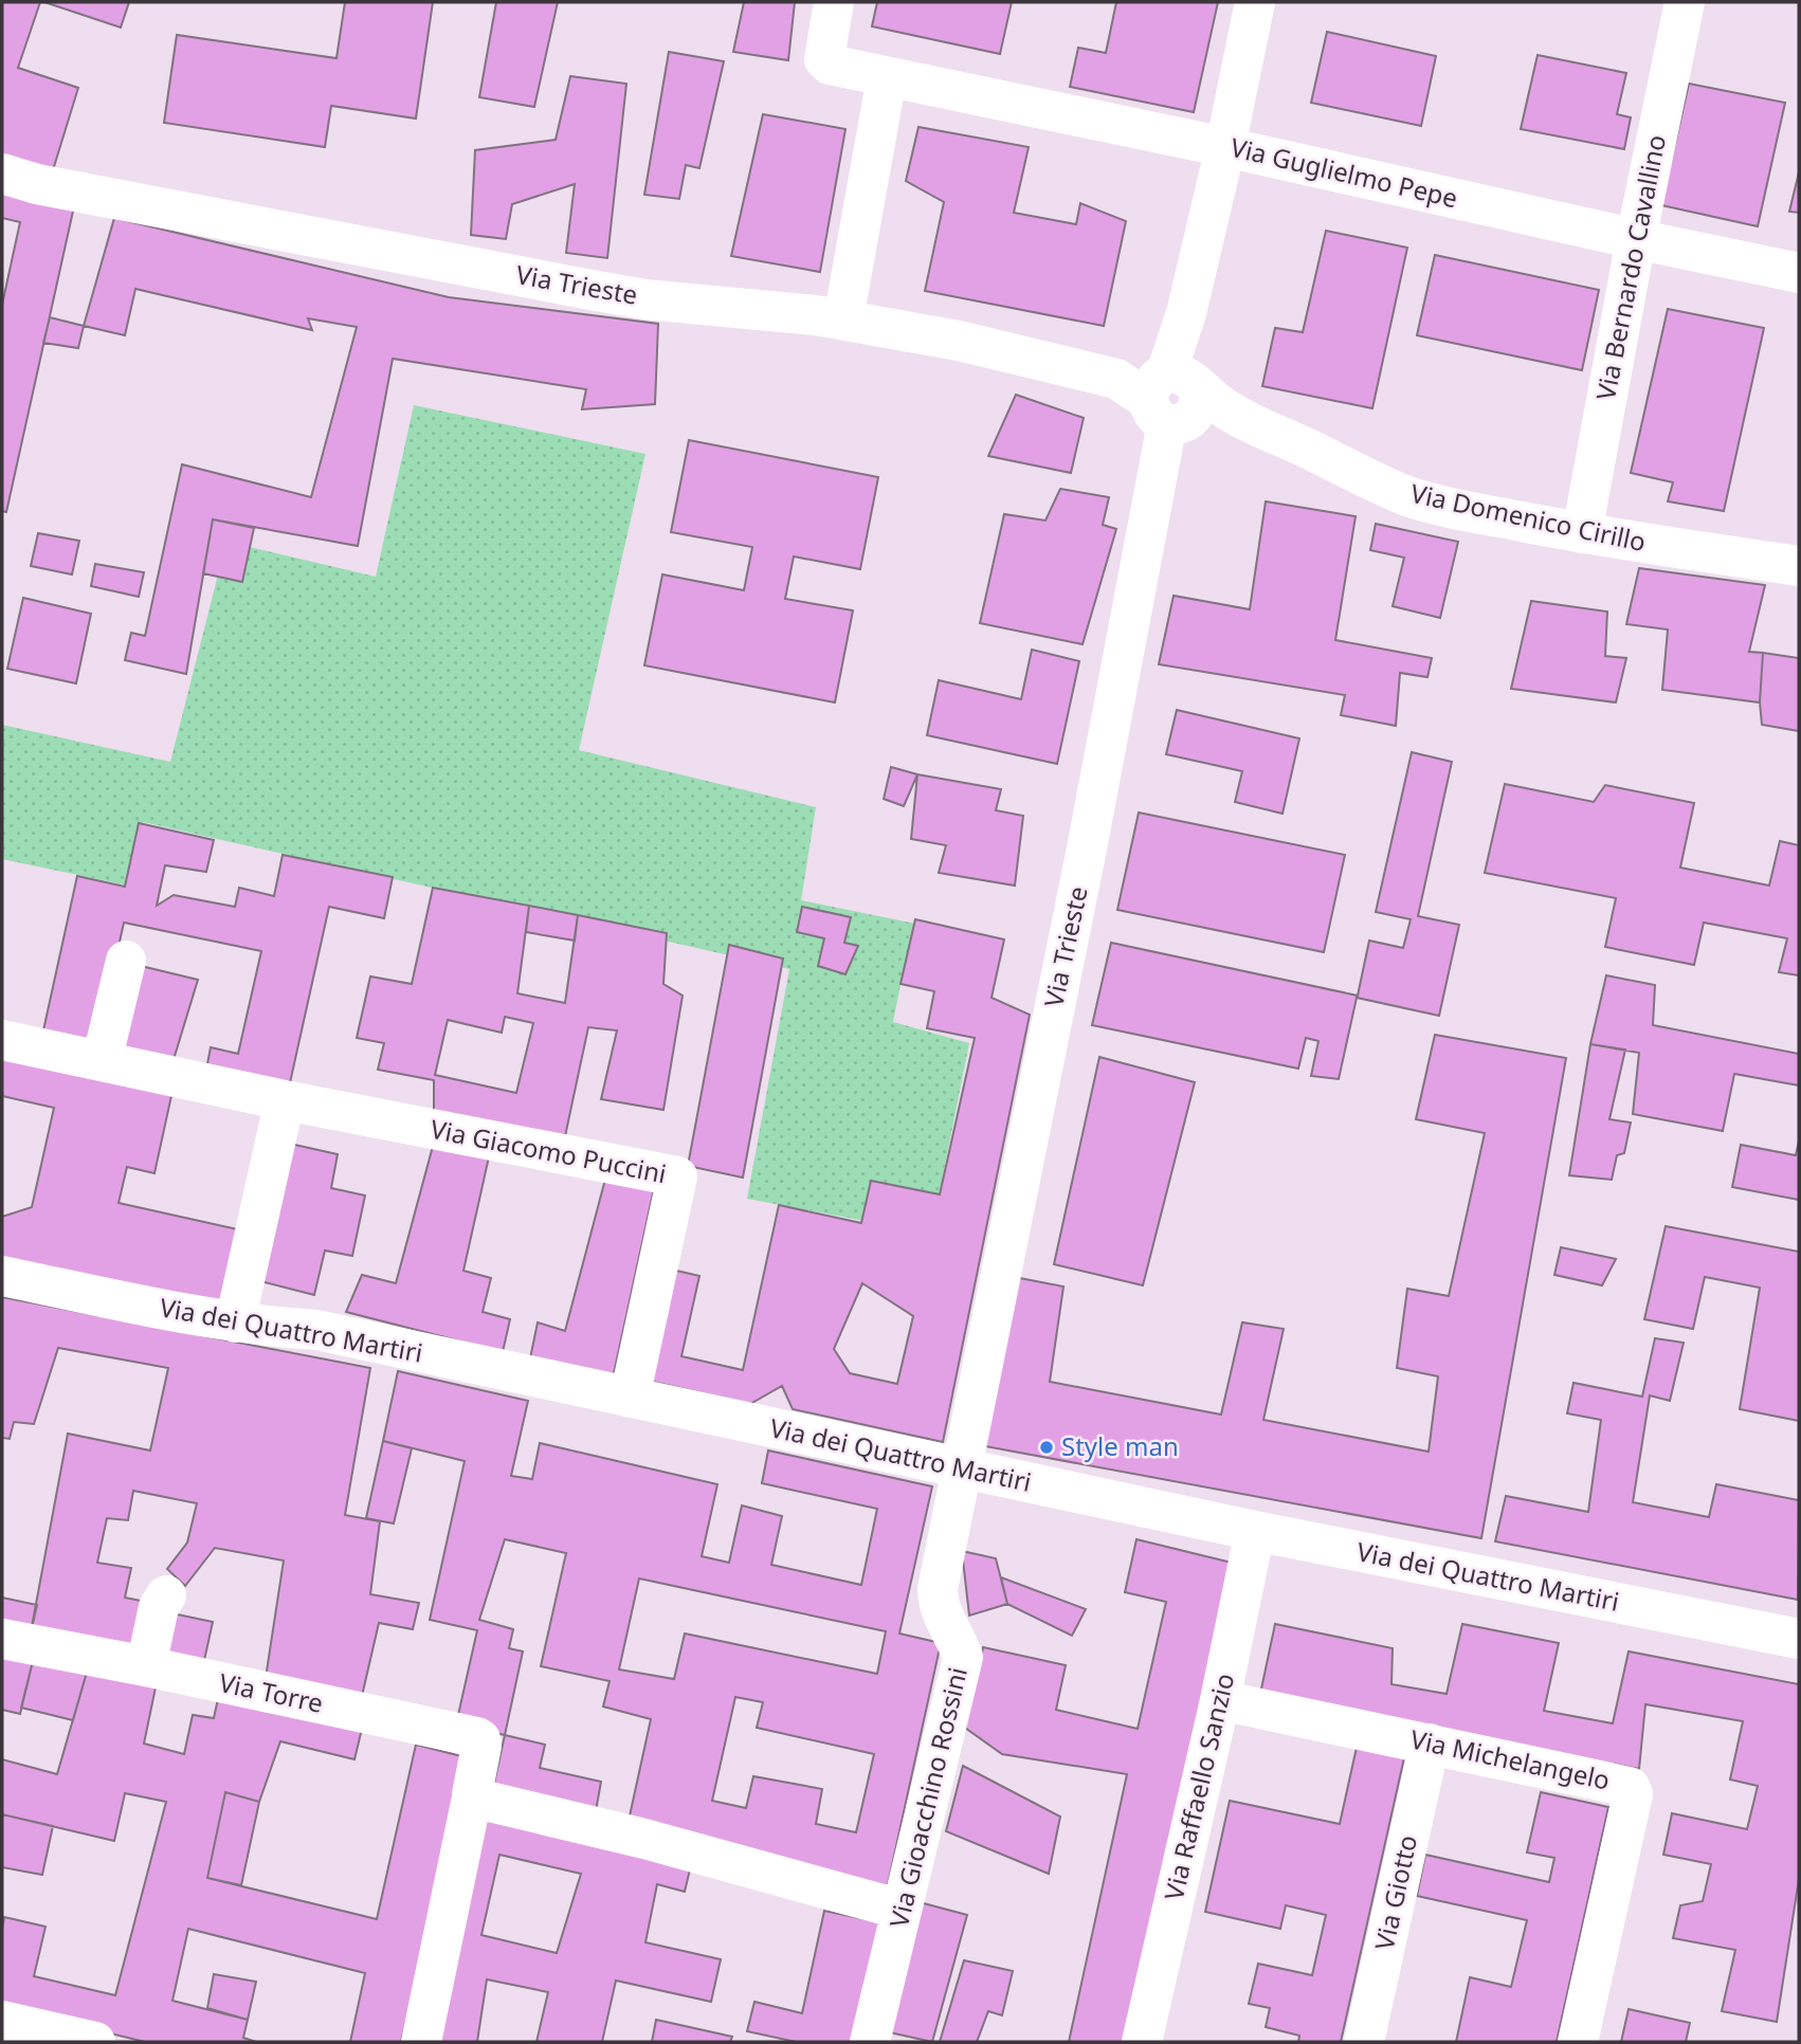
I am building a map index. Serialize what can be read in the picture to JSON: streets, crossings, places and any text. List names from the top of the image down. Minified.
{"streets":{"street":["Via Guglielmo Pepe","Via Bernardo Cavallino","Via Trieste","Via Domenico Cirillo","Via Giacomo Puccini","Via dei Quattro Martiri","Via Torre","Via Michelangelo","Via Raffaello Sanzio","Via Gioacchino Rossini","Via Giotto"]},"crossings":[["Via Guglielmo Pepe","Via Bernardo Cavallino"],["Via Bernardo Cavallino","Via Domenico Cirillo"],["Via Trieste","Via Domenico Cirillo"],["Via Trieste","Via dei Quattro Martiri"],["Via Trieste","Via Gioacchino Rossini"],["Via Giacomo Puccini","Via dei Quattro Martiri"],["Via dei Quattro Martiri","Via Raffaello Sanzio"],["Via dei Quattro Martiri","Via Gioacchino Rossini"],["Via Michelangelo","Via Raffaello Sanzio"],["Via Michelangelo","Via Giotto"]],"places":["Style man"]}
